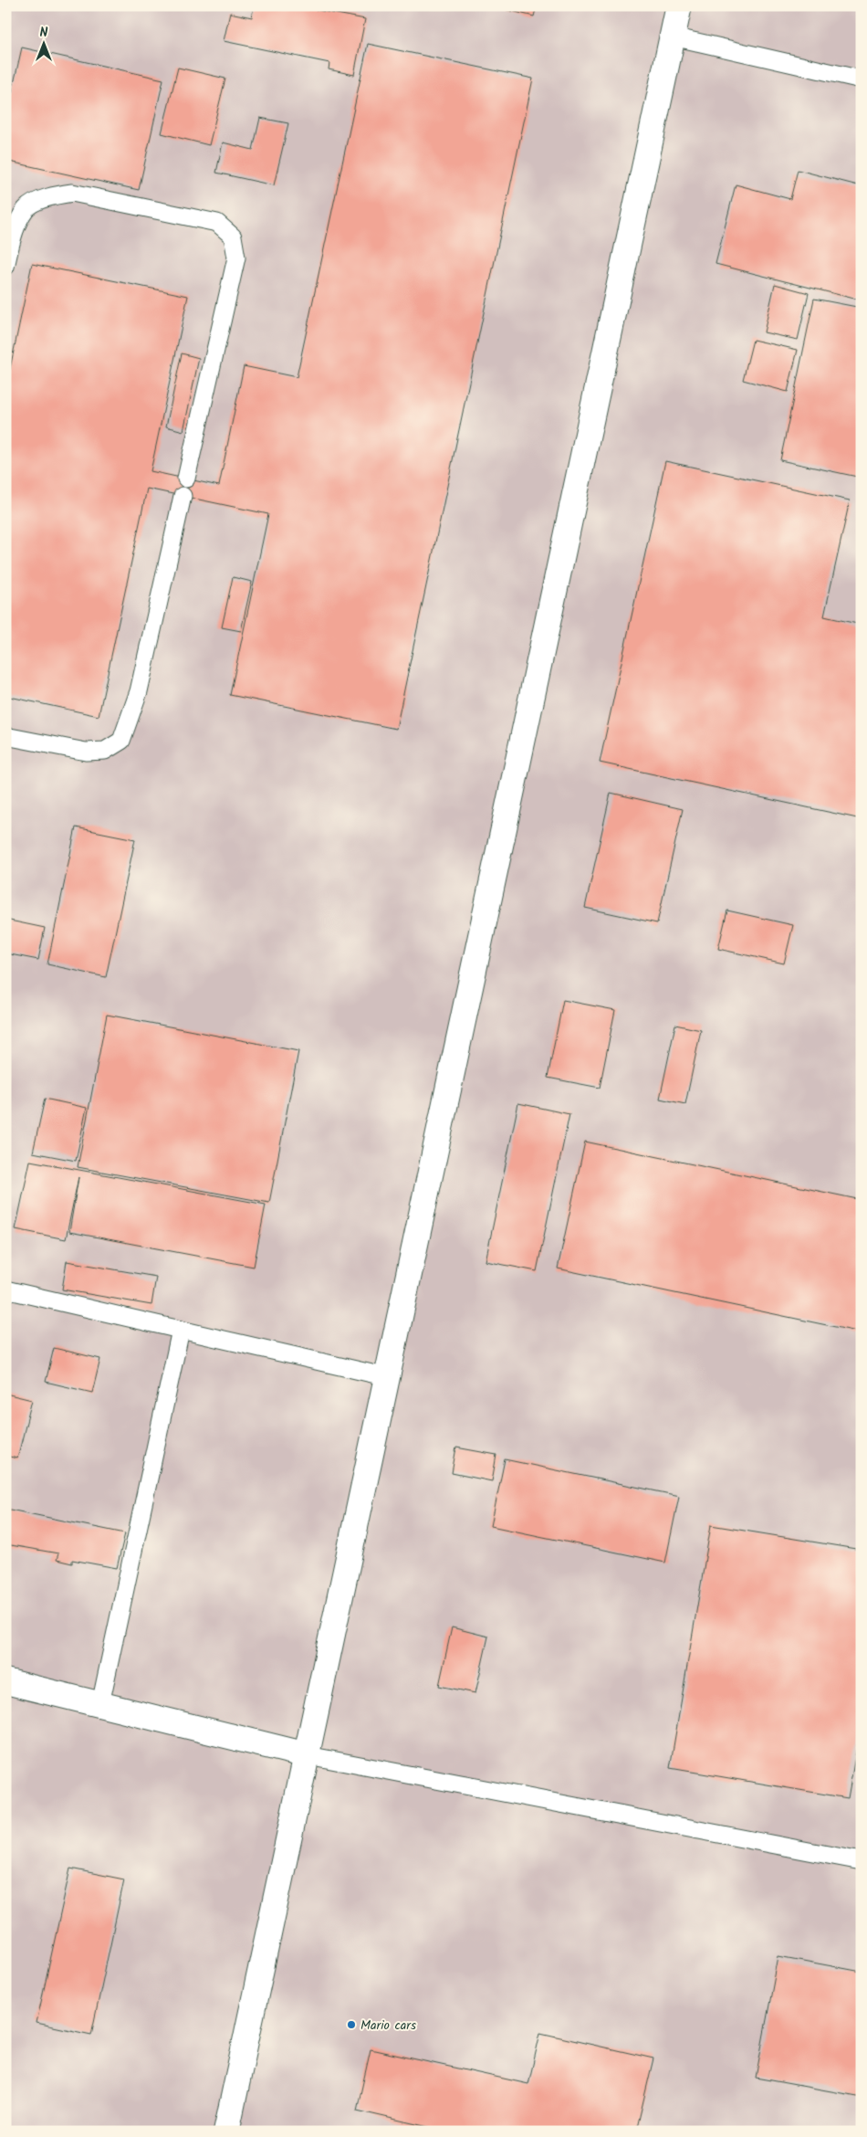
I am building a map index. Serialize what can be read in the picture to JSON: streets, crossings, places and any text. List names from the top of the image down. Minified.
{"places":["Mario cars"],"north":"top"}
